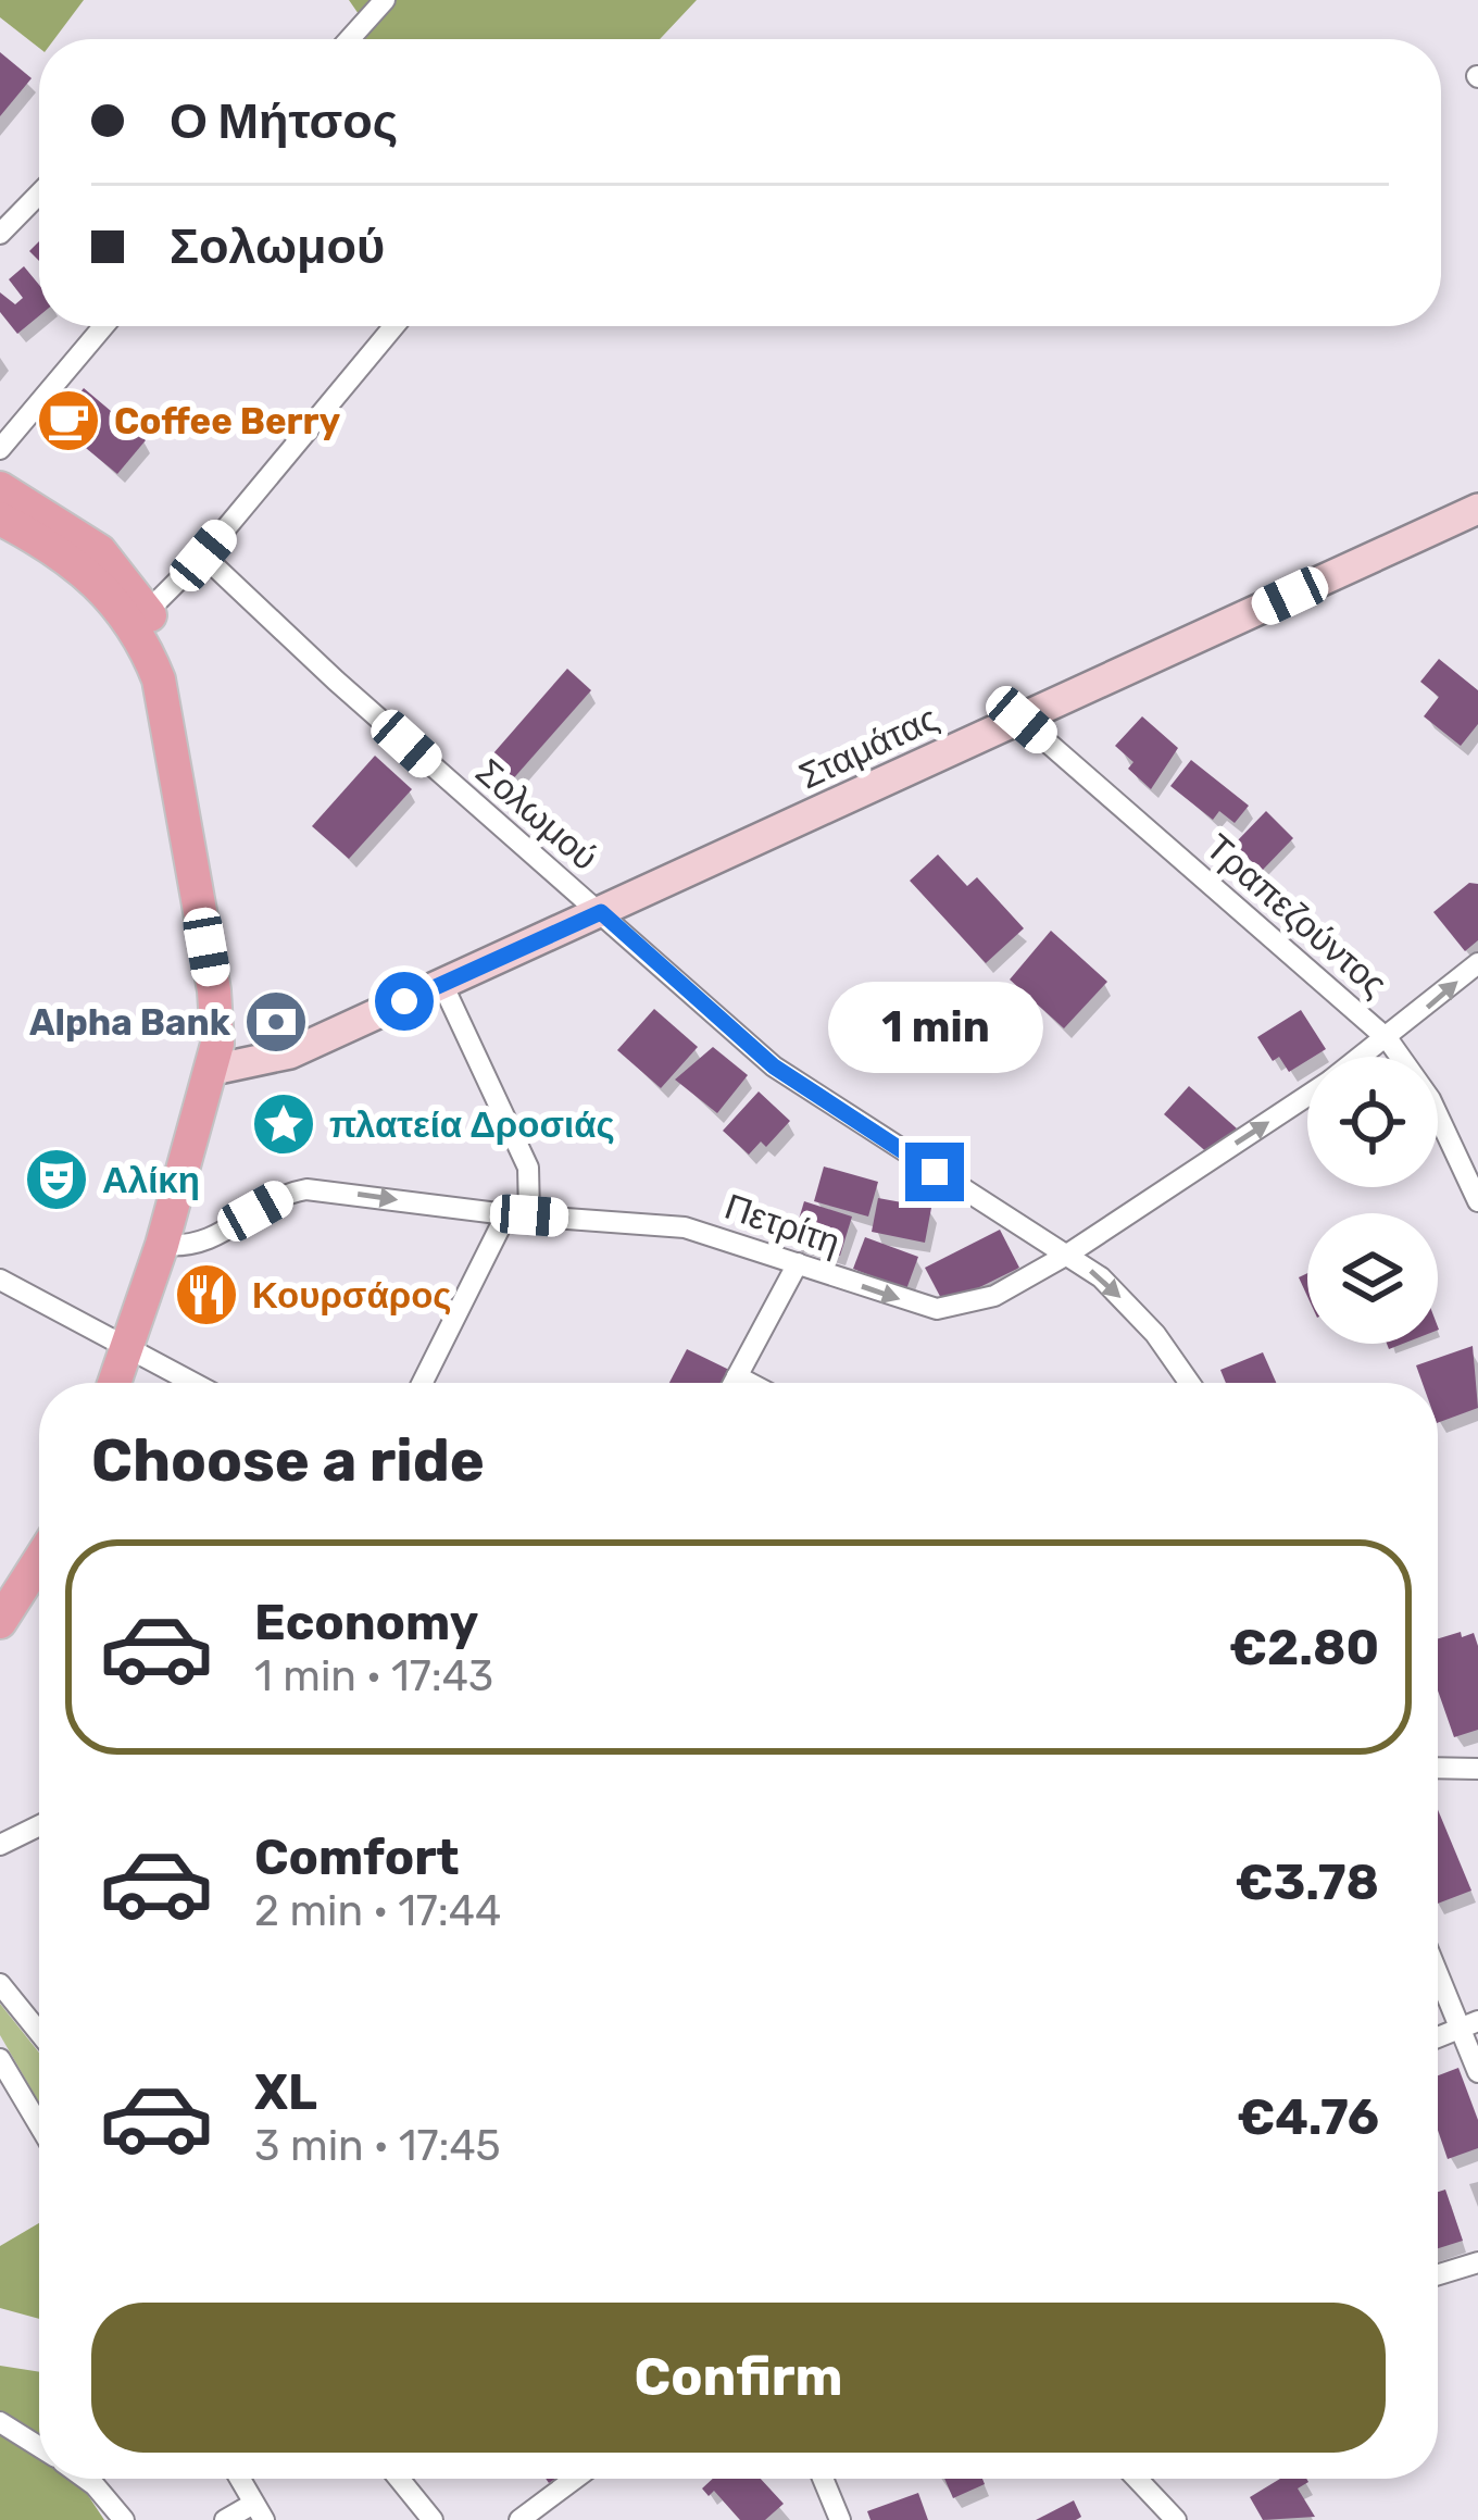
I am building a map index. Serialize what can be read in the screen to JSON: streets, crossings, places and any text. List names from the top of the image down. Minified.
{"streets":{"street":["Σταμάτας","Σολωμού","Τραπεζούντος","Πετρίτη"]},"crossings":[["Σταμάτας","Σολωμού"],["Σταμάτας","Τραπεζούντος"],["Σολωμού","Πετρίτη"],["Τραπεζούντος","Πετρίτη"]],"one_way":["Πετρίτη"],"places":{"cafe":["Coffee Berry"],"bank":["Alpha Bank"],"place":["πλατεία Δροσιάς"],"theatre":["Αλίκη"],"restaurant":["Κουρσάρος"]},"page":{"banner":["Ο Μήτσος","Σολωμού"],"bubble":"1 min","heading":"Choose a ride","list":[{"name":"Economy","note":"1 min · 17:43","value":"€2.80"},{"name":"Comfort","note":"2 min · 17:44","value":"€3.78"},{"name":"XL","note":"3 min · 17:45","value":"€4.76"}],"buttons":"Confirm"}}
